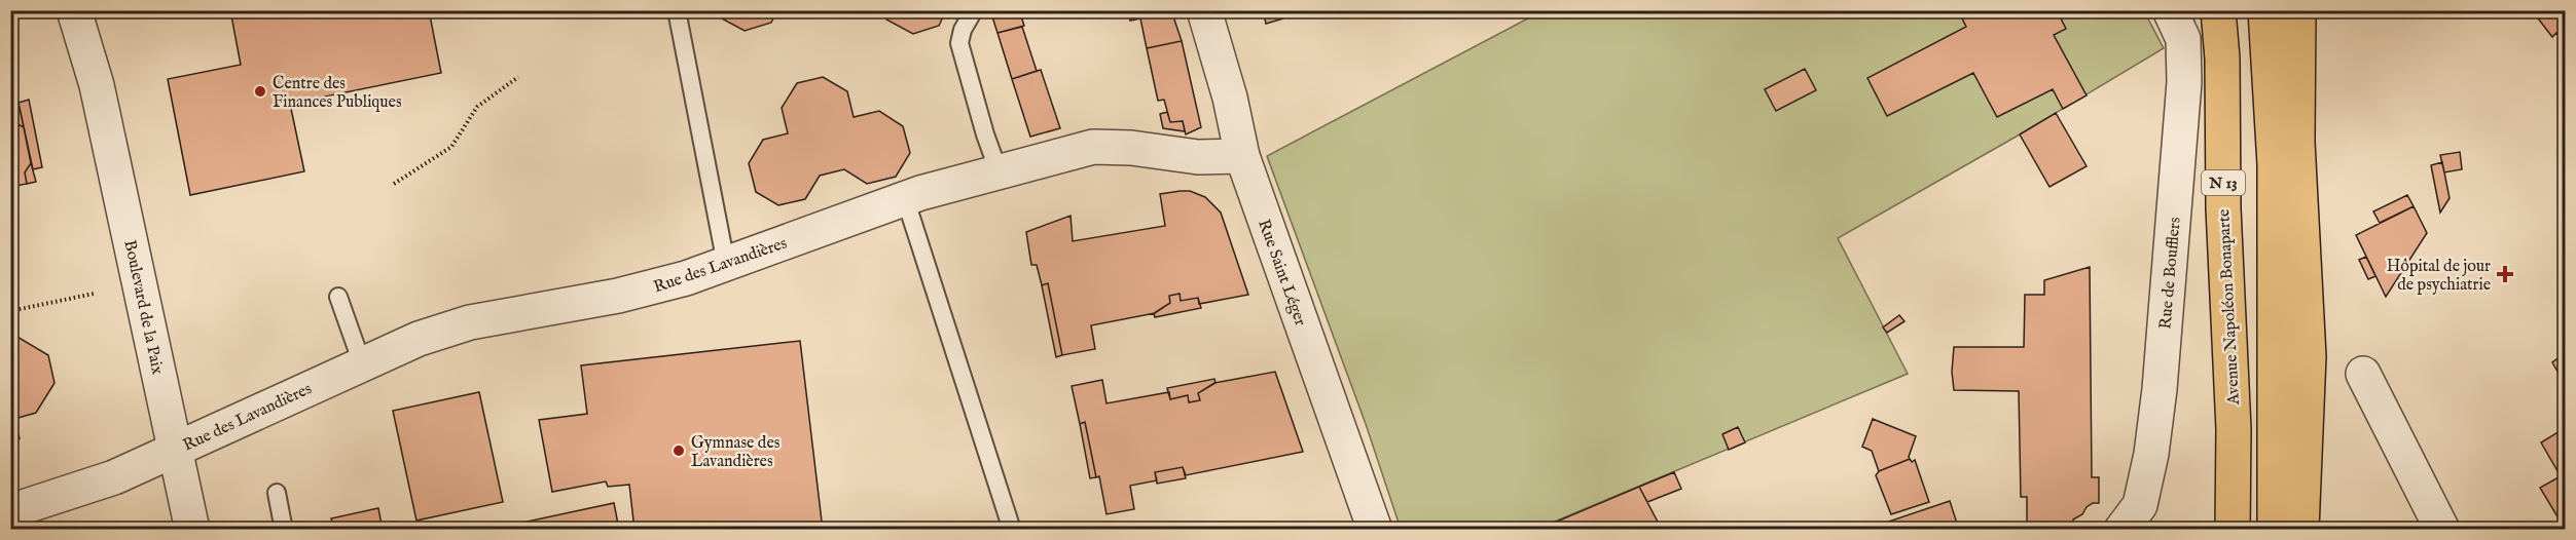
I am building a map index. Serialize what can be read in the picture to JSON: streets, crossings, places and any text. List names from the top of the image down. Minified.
{"streets":{"main road":["N 13","Avenue Napoléon Bonaparte"],"street":["Rue des Lavandières","Rue Saint Léger","Rue de Boufflers","Boulevard de la Paix"]},"crossings":[["Rue des Lavandières","Rue Saint Léger"],["Rue des Lavandières","Boulevard de la Paix"]],"places":{"other":["Centre des Finances Publiques","Gymnase des Lavandières"],"health":["Hôpital de jour de psychiatrie"]}}
